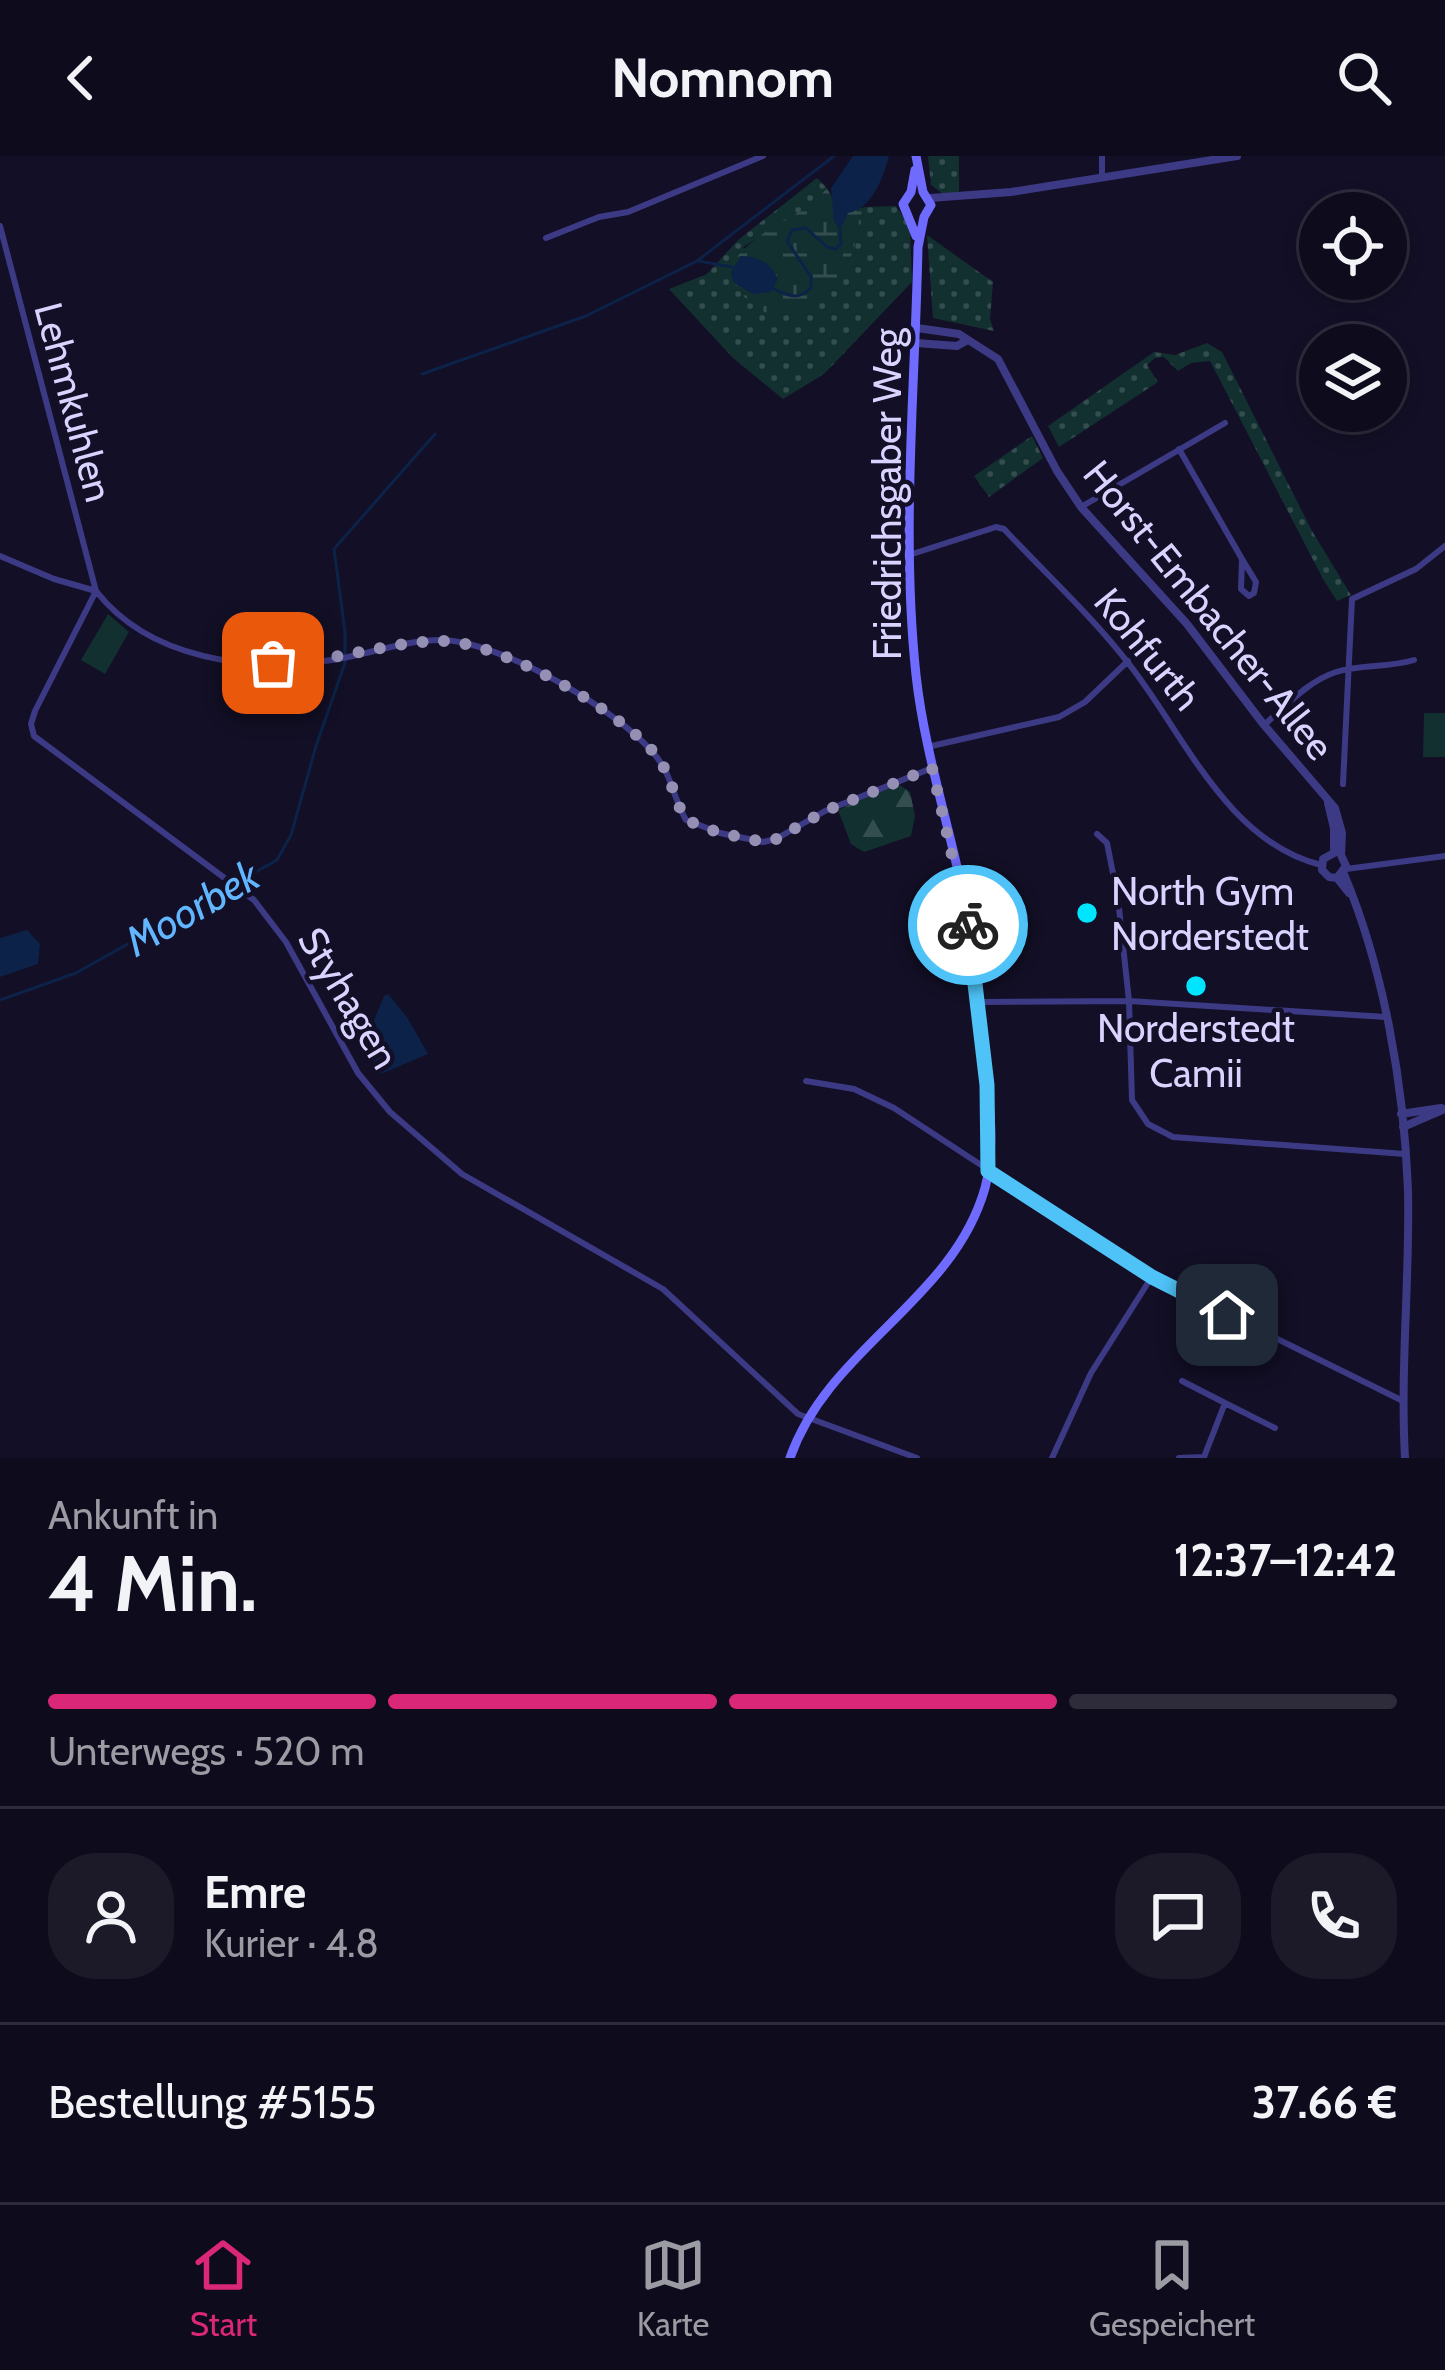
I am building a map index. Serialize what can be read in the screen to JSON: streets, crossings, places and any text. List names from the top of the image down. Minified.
{"streets":{"main road":["Friedrichsgaber Weg"],"street":["Lehmkuhlen","Horst-Embacher-Allee","Kohfurth","Styhagen"]},"crossings":[["Lehmkuhlen","Styhagen"],["Friedrichsgaber Weg","Horst-Embacher-Allee"],["Friedrichsgaber Weg","Kohfurth"],["Friedrichsgaber Weg","Styhagen"],["Horst-Embacher-Allee","Kohfurth"]],"water":["Moorbek"],"places":["North Gym Norderstedt","Norderstedt Camii"],"page":{"header":"Nomnom","heading":["4 Min.","Ankunft in","12:37–12:42"],"panel":["Emre","Kurier · 4.8","Bestellung #5155","37.66 €"],"bar":"Unterwegs · 520 m","tabs":["Start","Karte","Gespeichert"]}}
